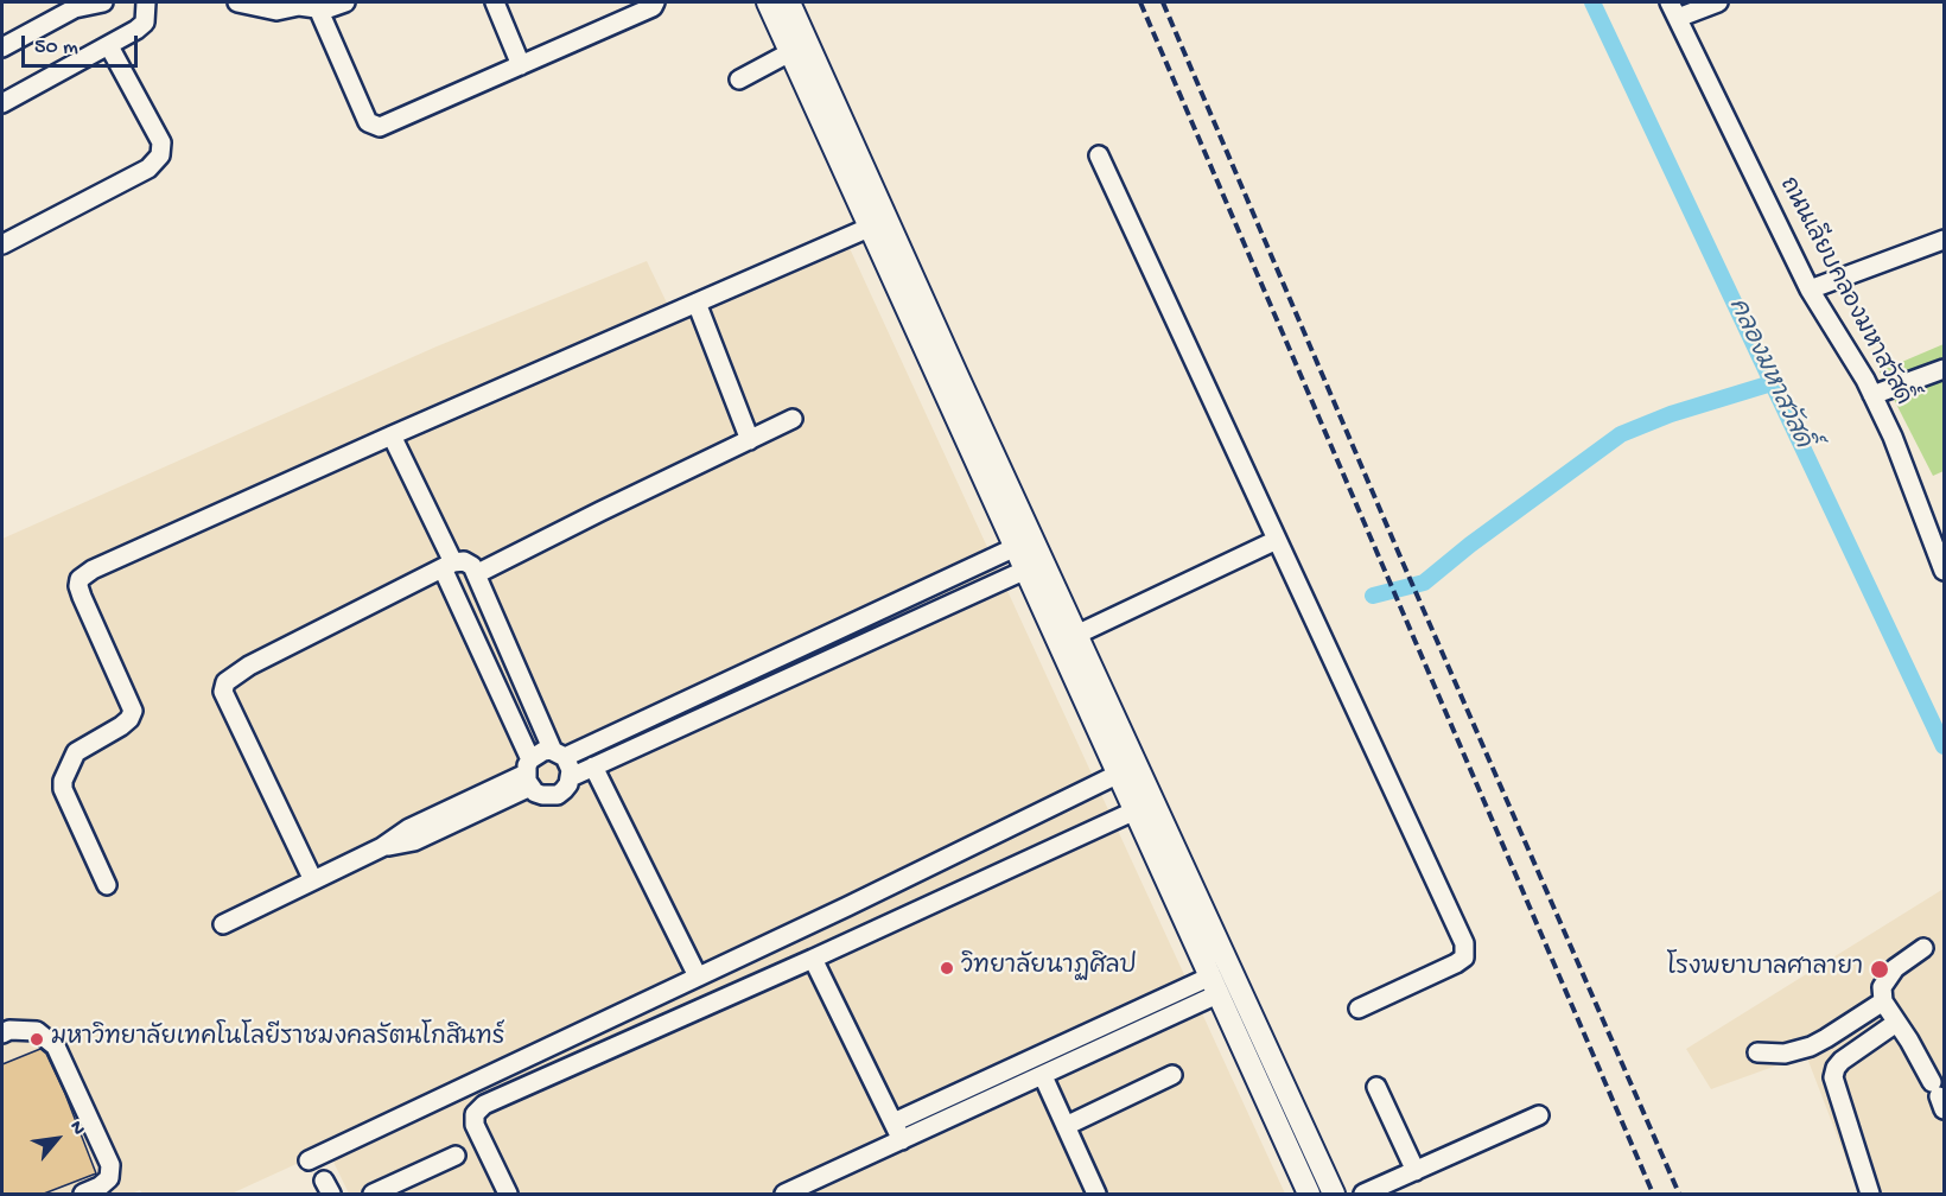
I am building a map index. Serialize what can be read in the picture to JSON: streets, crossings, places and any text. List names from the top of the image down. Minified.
{"streets":{"street":["ถนนเลียบคลองมหาสวัสดิ์"]},"water":["คลองมหาสวัสดิ์"],"places":["วิทยาลัยนาฏศิลป","โรงพยาบาลศาลายา","มหาวิทยาลัยเทคโนโลยีราชมงคลรัตนโกสินทร์"],"scale_bar":"50 m","north":"top right"}
